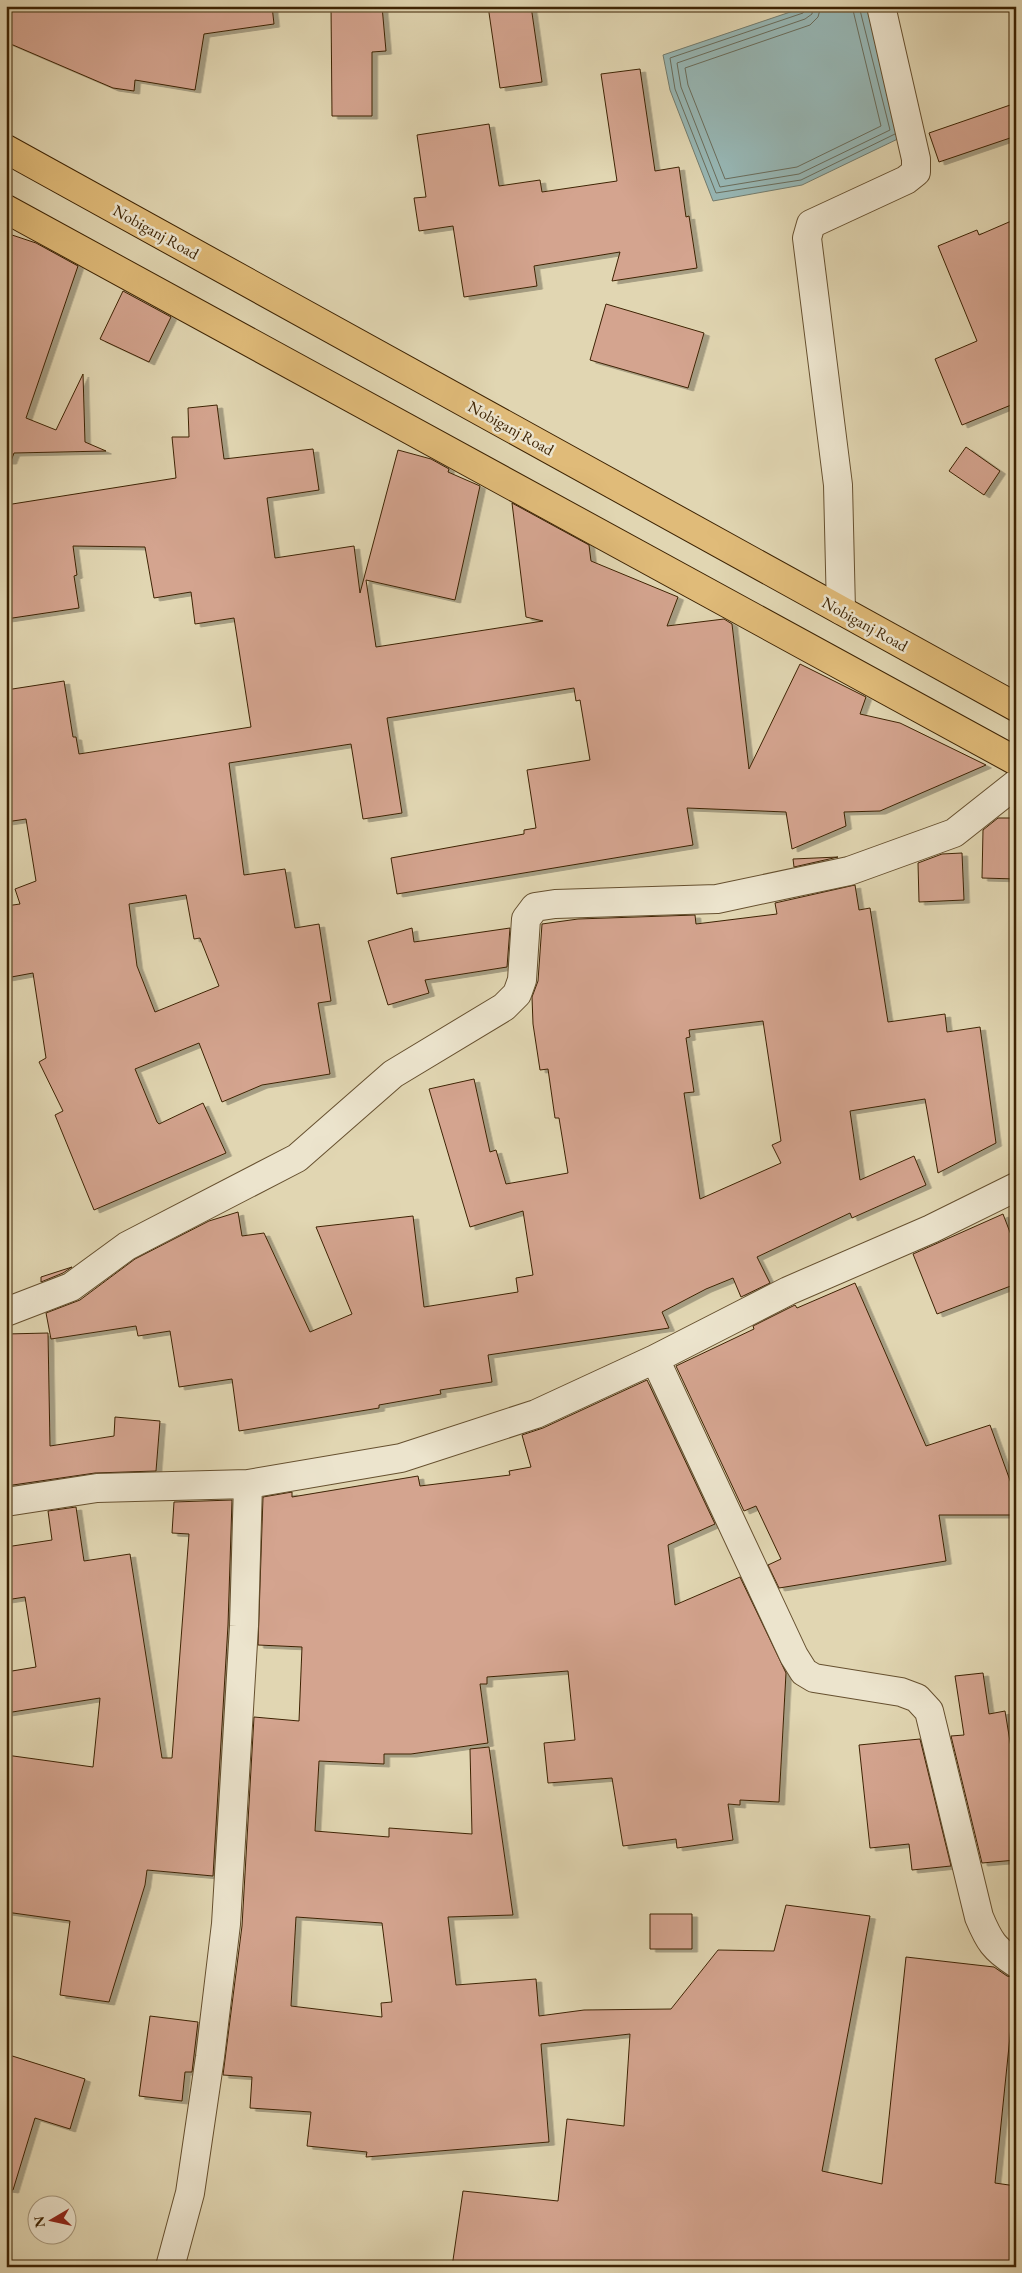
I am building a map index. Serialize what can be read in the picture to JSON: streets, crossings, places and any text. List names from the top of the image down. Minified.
{"streets":{"main road":["Nobiganj Road"]},"north":"left"}
